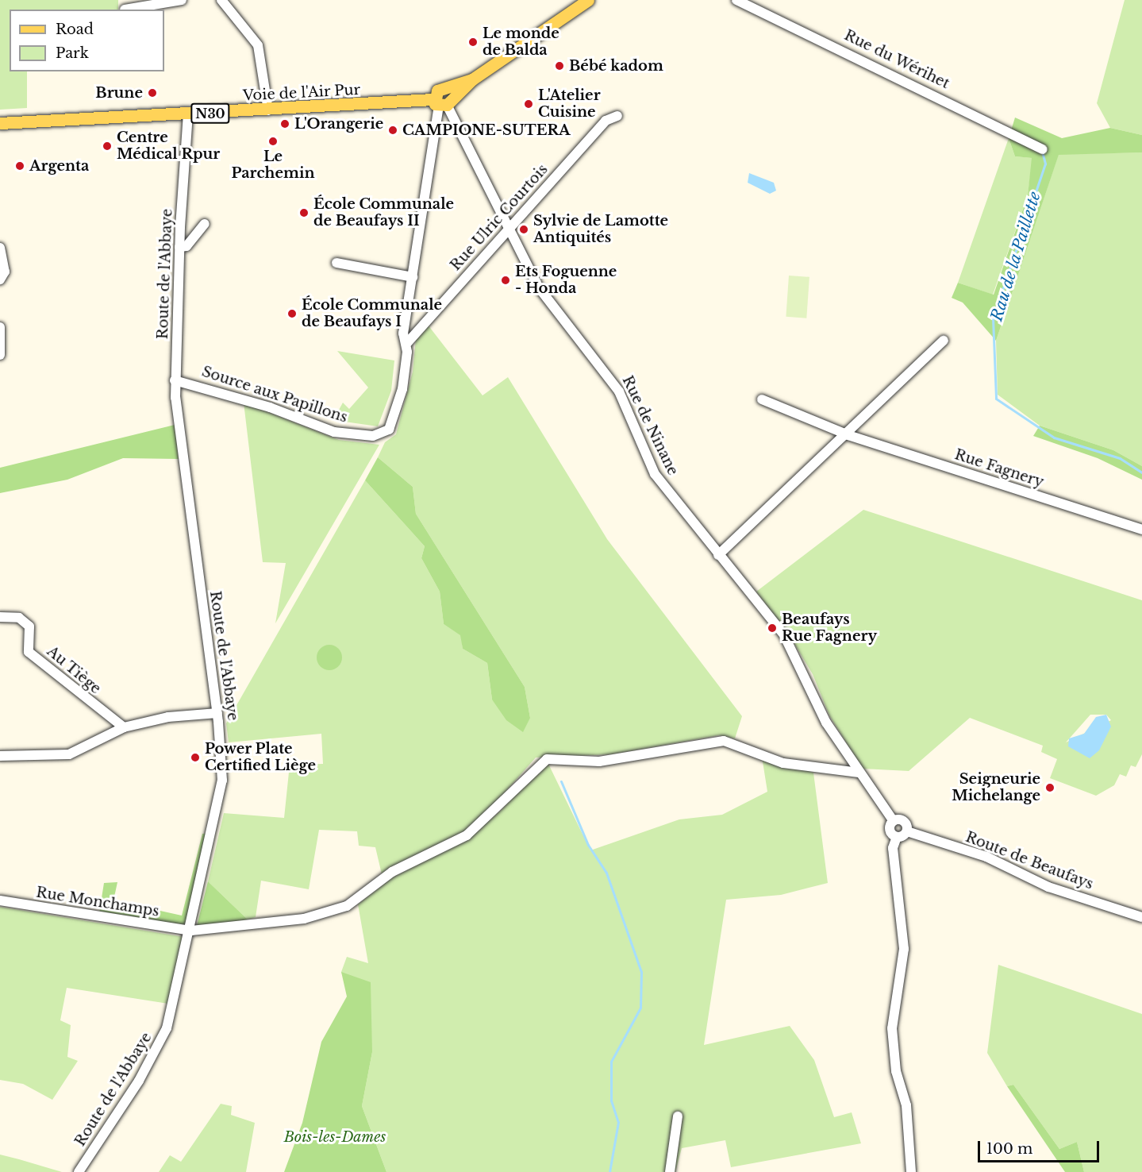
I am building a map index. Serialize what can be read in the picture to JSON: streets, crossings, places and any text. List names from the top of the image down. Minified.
{"streets":{"main road":["Voie de l'Air Pur","N30"],"street":["Rue du Wérihet","Rue Ulric Courtois","Route de l'Abbaye","Source aux Papillons","Rue de Ninane","Rue Fagnery","Au Tiège","Route de Beaufays","Rue Monchamps"]},"crossings":[["Voie de l'Air Pur","Route de l'Abbaye"],["Voie de l'Air Pur","Source aux Papillons"],["Voie de l'Air Pur","Rue de Ninane"],["Rue Ulric Courtois","Source aux Papillons"],["Rue Ulric Courtois","Rue de Ninane"],["Route de l'Abbaye","Source aux Papillons"],["Route de l'Abbaye","Rue Monchamps"],["Source aux Papillons","Rue de Ninane"],["Rue de Ninane","Route de Beaufays"],["Rue de Ninane","Rue Monchamps"]],"water":["Rau de la Paillette"],"parks":["Bois-les-Dames"],"places":["Le monde de Balda","Bébé kadom","Brune","L'Atelier Cuisine","L'Orangerie","CAMPIONE-SUTERA","Le Parchemin","Centre Médical Rpur","Argenta","École Communale de Beaufays II","Sylvie de Lamotte Antiquités","Ets Foguenne - Honda","École Communale de Beaufays I","Beaufays Rue Fagnery","Power Plate Certified Liège","Seigneurie Michelange"],"legend":["Road","Park"],"scale_bar":"100 m"}
